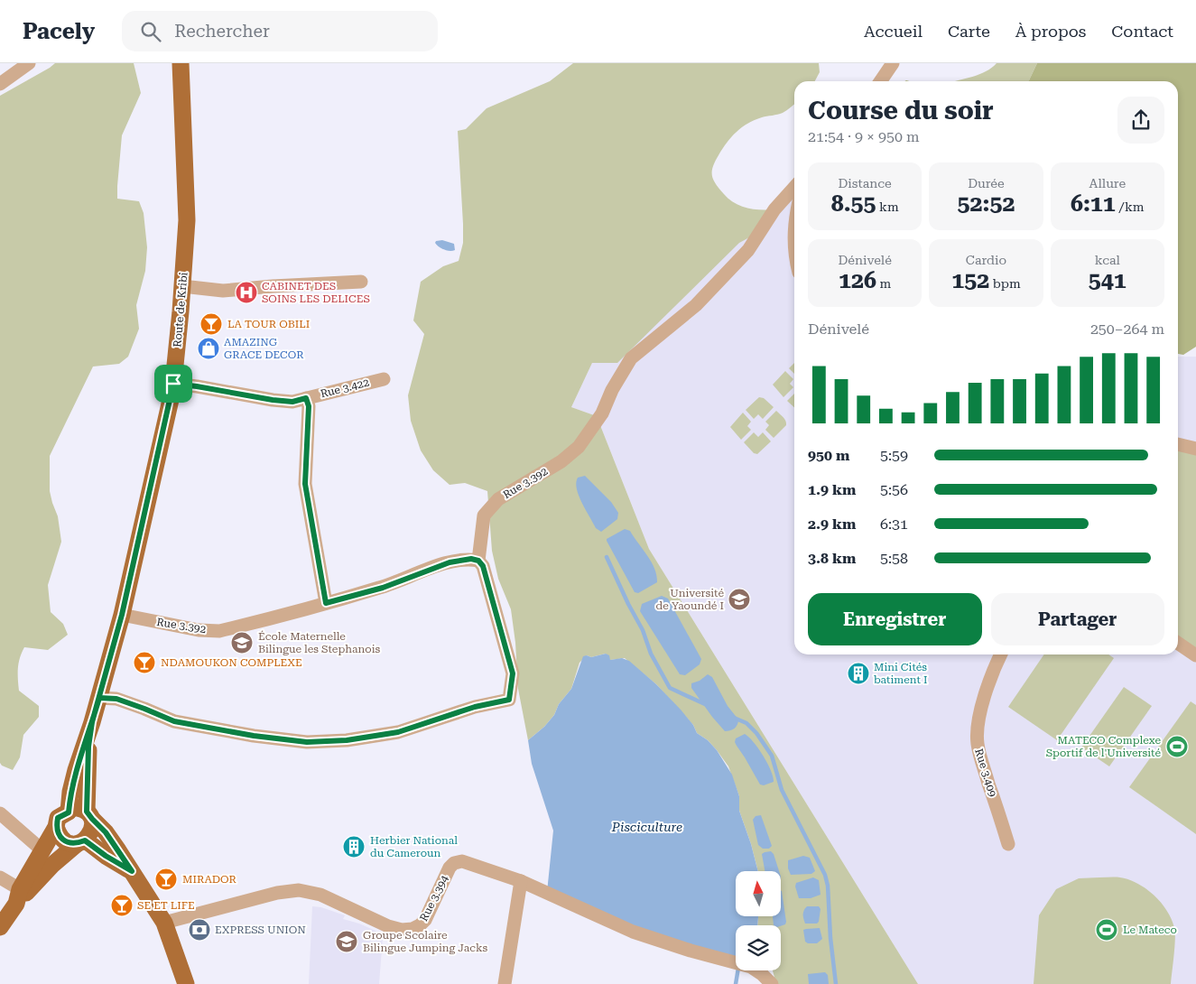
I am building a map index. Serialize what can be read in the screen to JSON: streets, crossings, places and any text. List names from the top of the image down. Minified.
{"streets":{"main road":["Route de Kribi"],"street":["Rue 3.422","Rue 3.392","Rue 3.409","Rue 3.394"]},"crossings":[["Route de Kribi","Rue 3.422"],["Route de Kribi","Rue 3.392"]],"water":["Pisciculture"],"places":{"hospital":["CABINET DES SOINS LES DELICES"],"bar":["LA TOUR OBILI","NDAMOUKON COMPLEXE","MIRADOR","SE ET LIFE"],"shop":["AMAZING GRACE DECOR"],"school or university":["Université de Yaoundé I","École Maternelle Bilingue les Stephanois","Groupe Scolaire Bilingue Jumping Jacks"],"building":["Mini Cités batiment I","Herbier National du Cameroun"],"sports":["MATECO Complexe Sportif de l'Université","Le Mateco"],"bank":["EXPRESS UNION"]},"north":"top","page":{"header":"Pacely","search":"Rechercher","nav":["Accueil","Carte","À propos","Contact"],"heading":["Course du soir","21:54 · 9 × 950 m"],"stats":[["Distance","8.55 km"],["Durée","52:52"],["Allure","6:11 /km"],["Dénivelé","126 m"],["Cardio","152 bpm"],["kcal","541"]],"chart":["Dénivelé","250–264 m"],"list":[{"name":"950 m","note":"5:59"},{"name":"1.9 km","note":"5:56"},{"name":"2.9 km","note":"6:31"},{"name":"3.8 km","note":"5:58"}],"buttons":["Enregistrer","Partager"]}}
